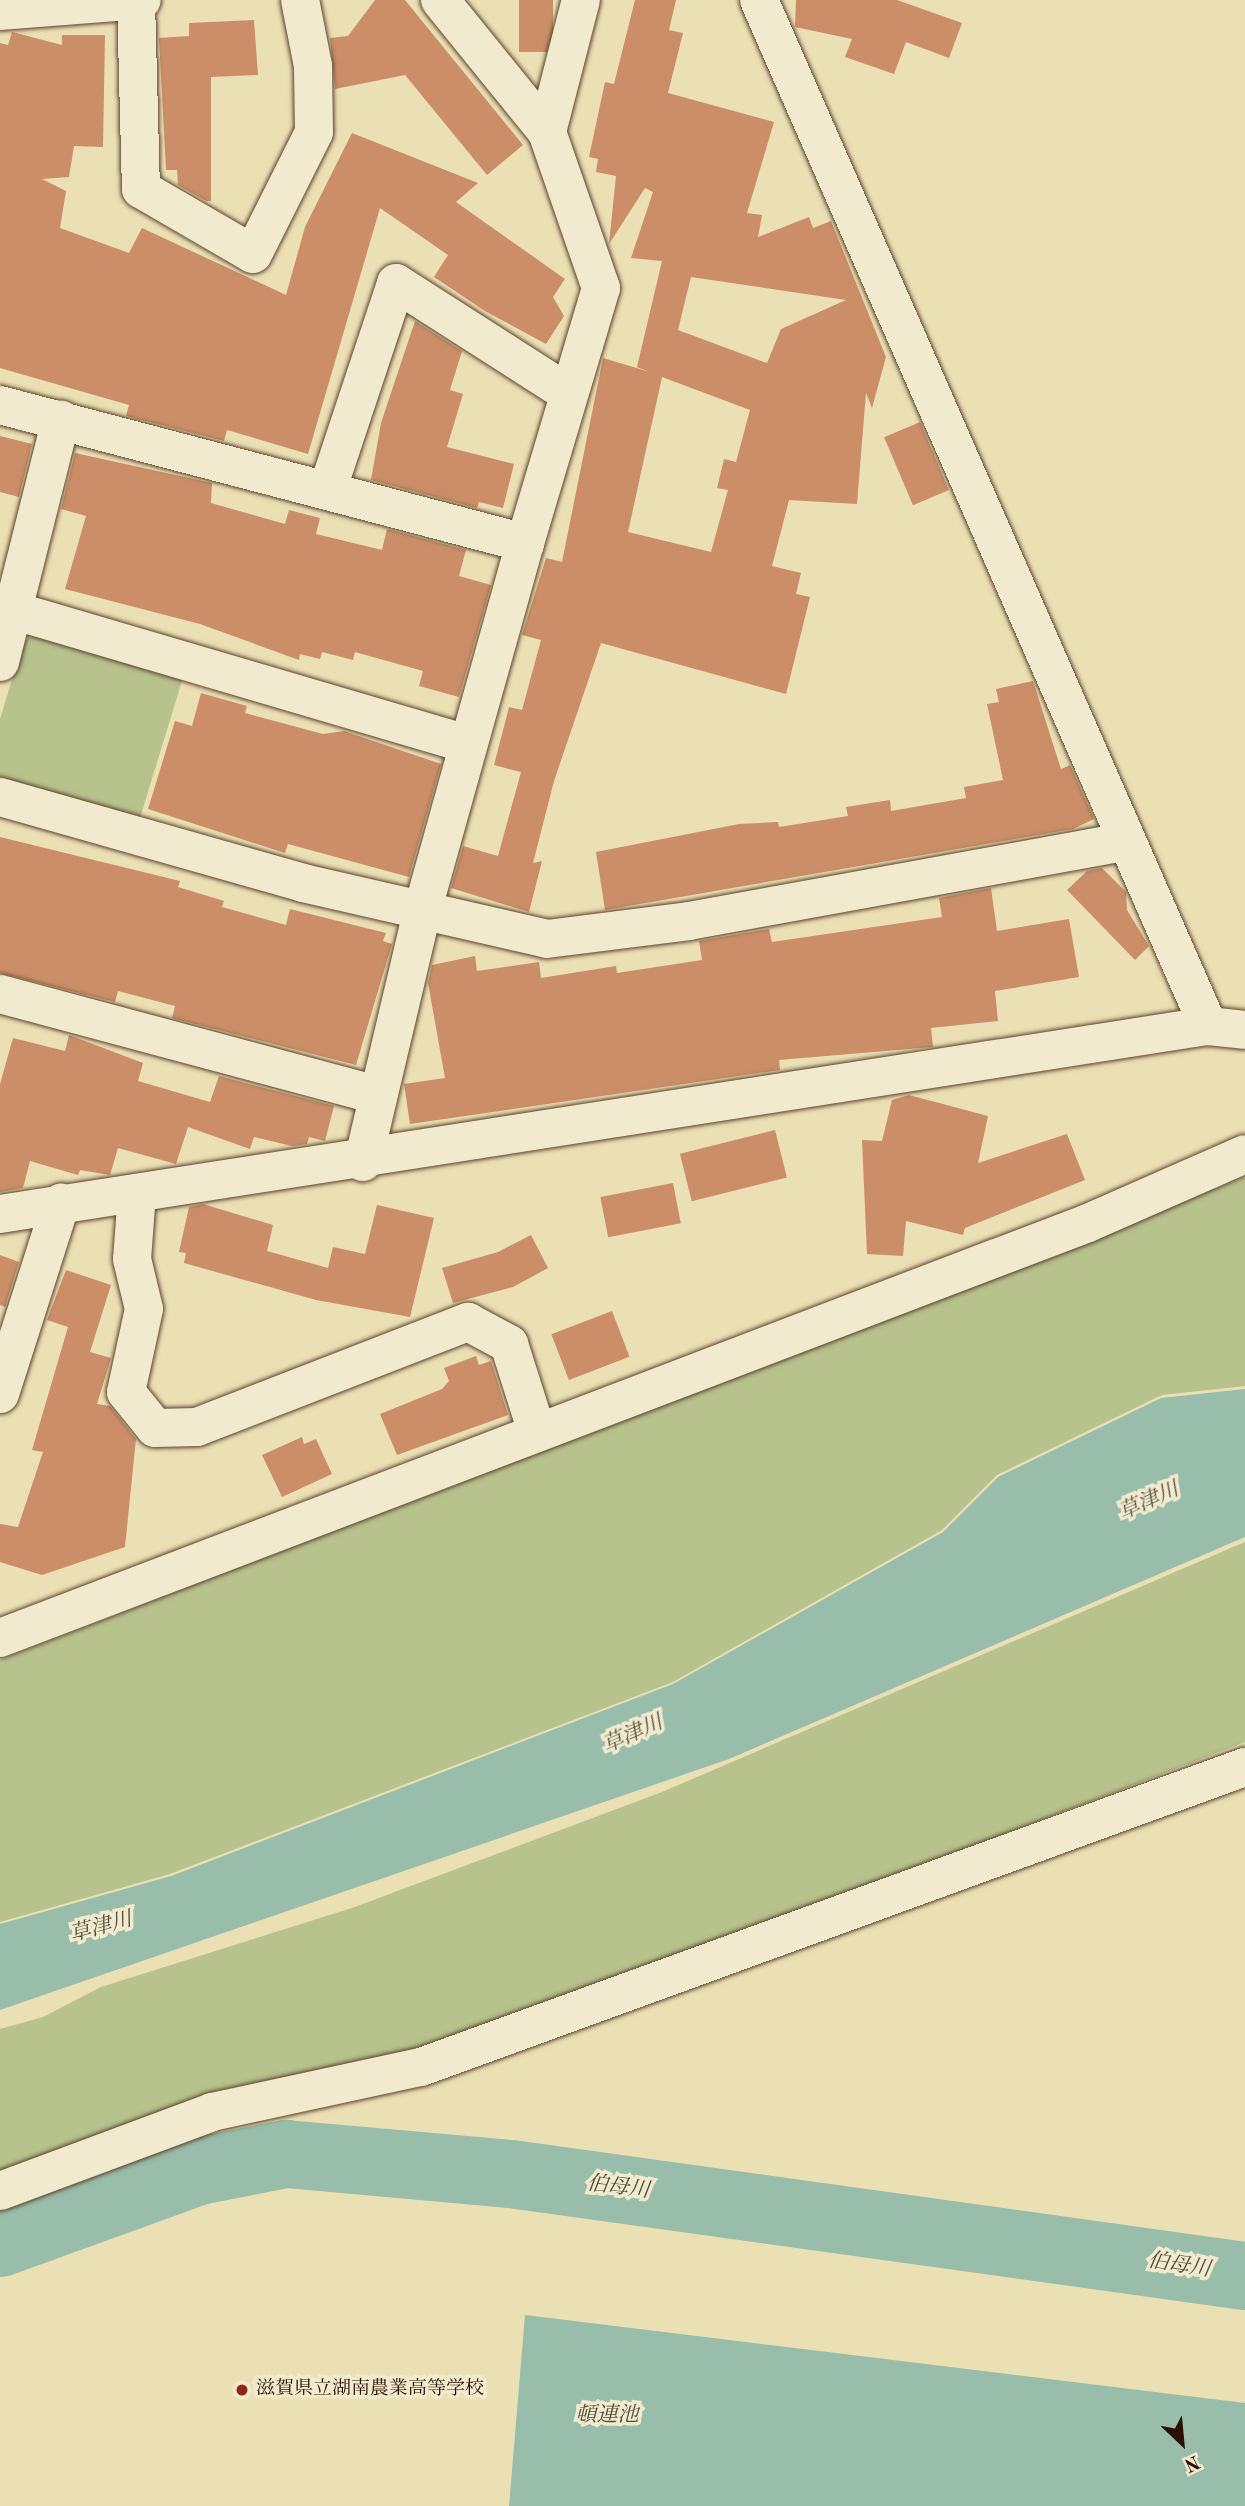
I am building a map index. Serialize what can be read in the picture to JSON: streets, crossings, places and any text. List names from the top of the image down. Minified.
{"water":["草津川","伯母川","頓連池"],"places":["滋賀県立湖南農業高等学校"],"north":"bottom right"}
